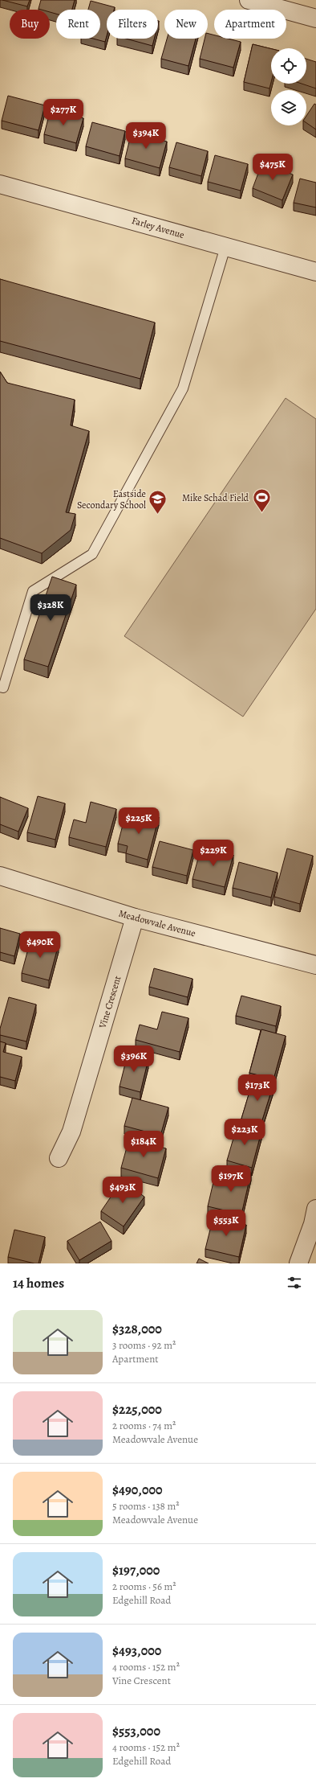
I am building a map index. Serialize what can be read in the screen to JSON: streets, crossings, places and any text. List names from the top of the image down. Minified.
{"streets":{"street":["Farley Avenue","Meadowvale Avenue","Vine Crescent"]},"crossings":[["Meadowvale Avenue","Vine Crescent"]],"places":{"sports":["Mike Schad Field"],"school or university":["Eastside Secondary School"]},"page":{"chip":["Buy","Rent","Filters","New","Apartment"],"price":["$277K","$394K","$475K","$328K","$225K","$229K","$490K","$396K","$173K","$223K","$184K","$197K","$493K","$553K"],"heading":"14 homes","list":[{"name":"$328,000","note":"3 rooms · 92 m² · Apartment"},{"name":"$225,000","note":"2 rooms · 74 m² · Meadowvale Avenue"},{"name":"$490,000","note":"5 rooms · 138 m² · Meadowvale Avenue"},{"name":"$197,000","note":"2 rooms · 56 m² · Edgehill Road"},{"name":"$493,000","note":"4 rooms · 152 m² · Vine Crescent"},{"name":"$553,000","note":"4 rooms · 152 m² · Edgehill Road"}]}}
